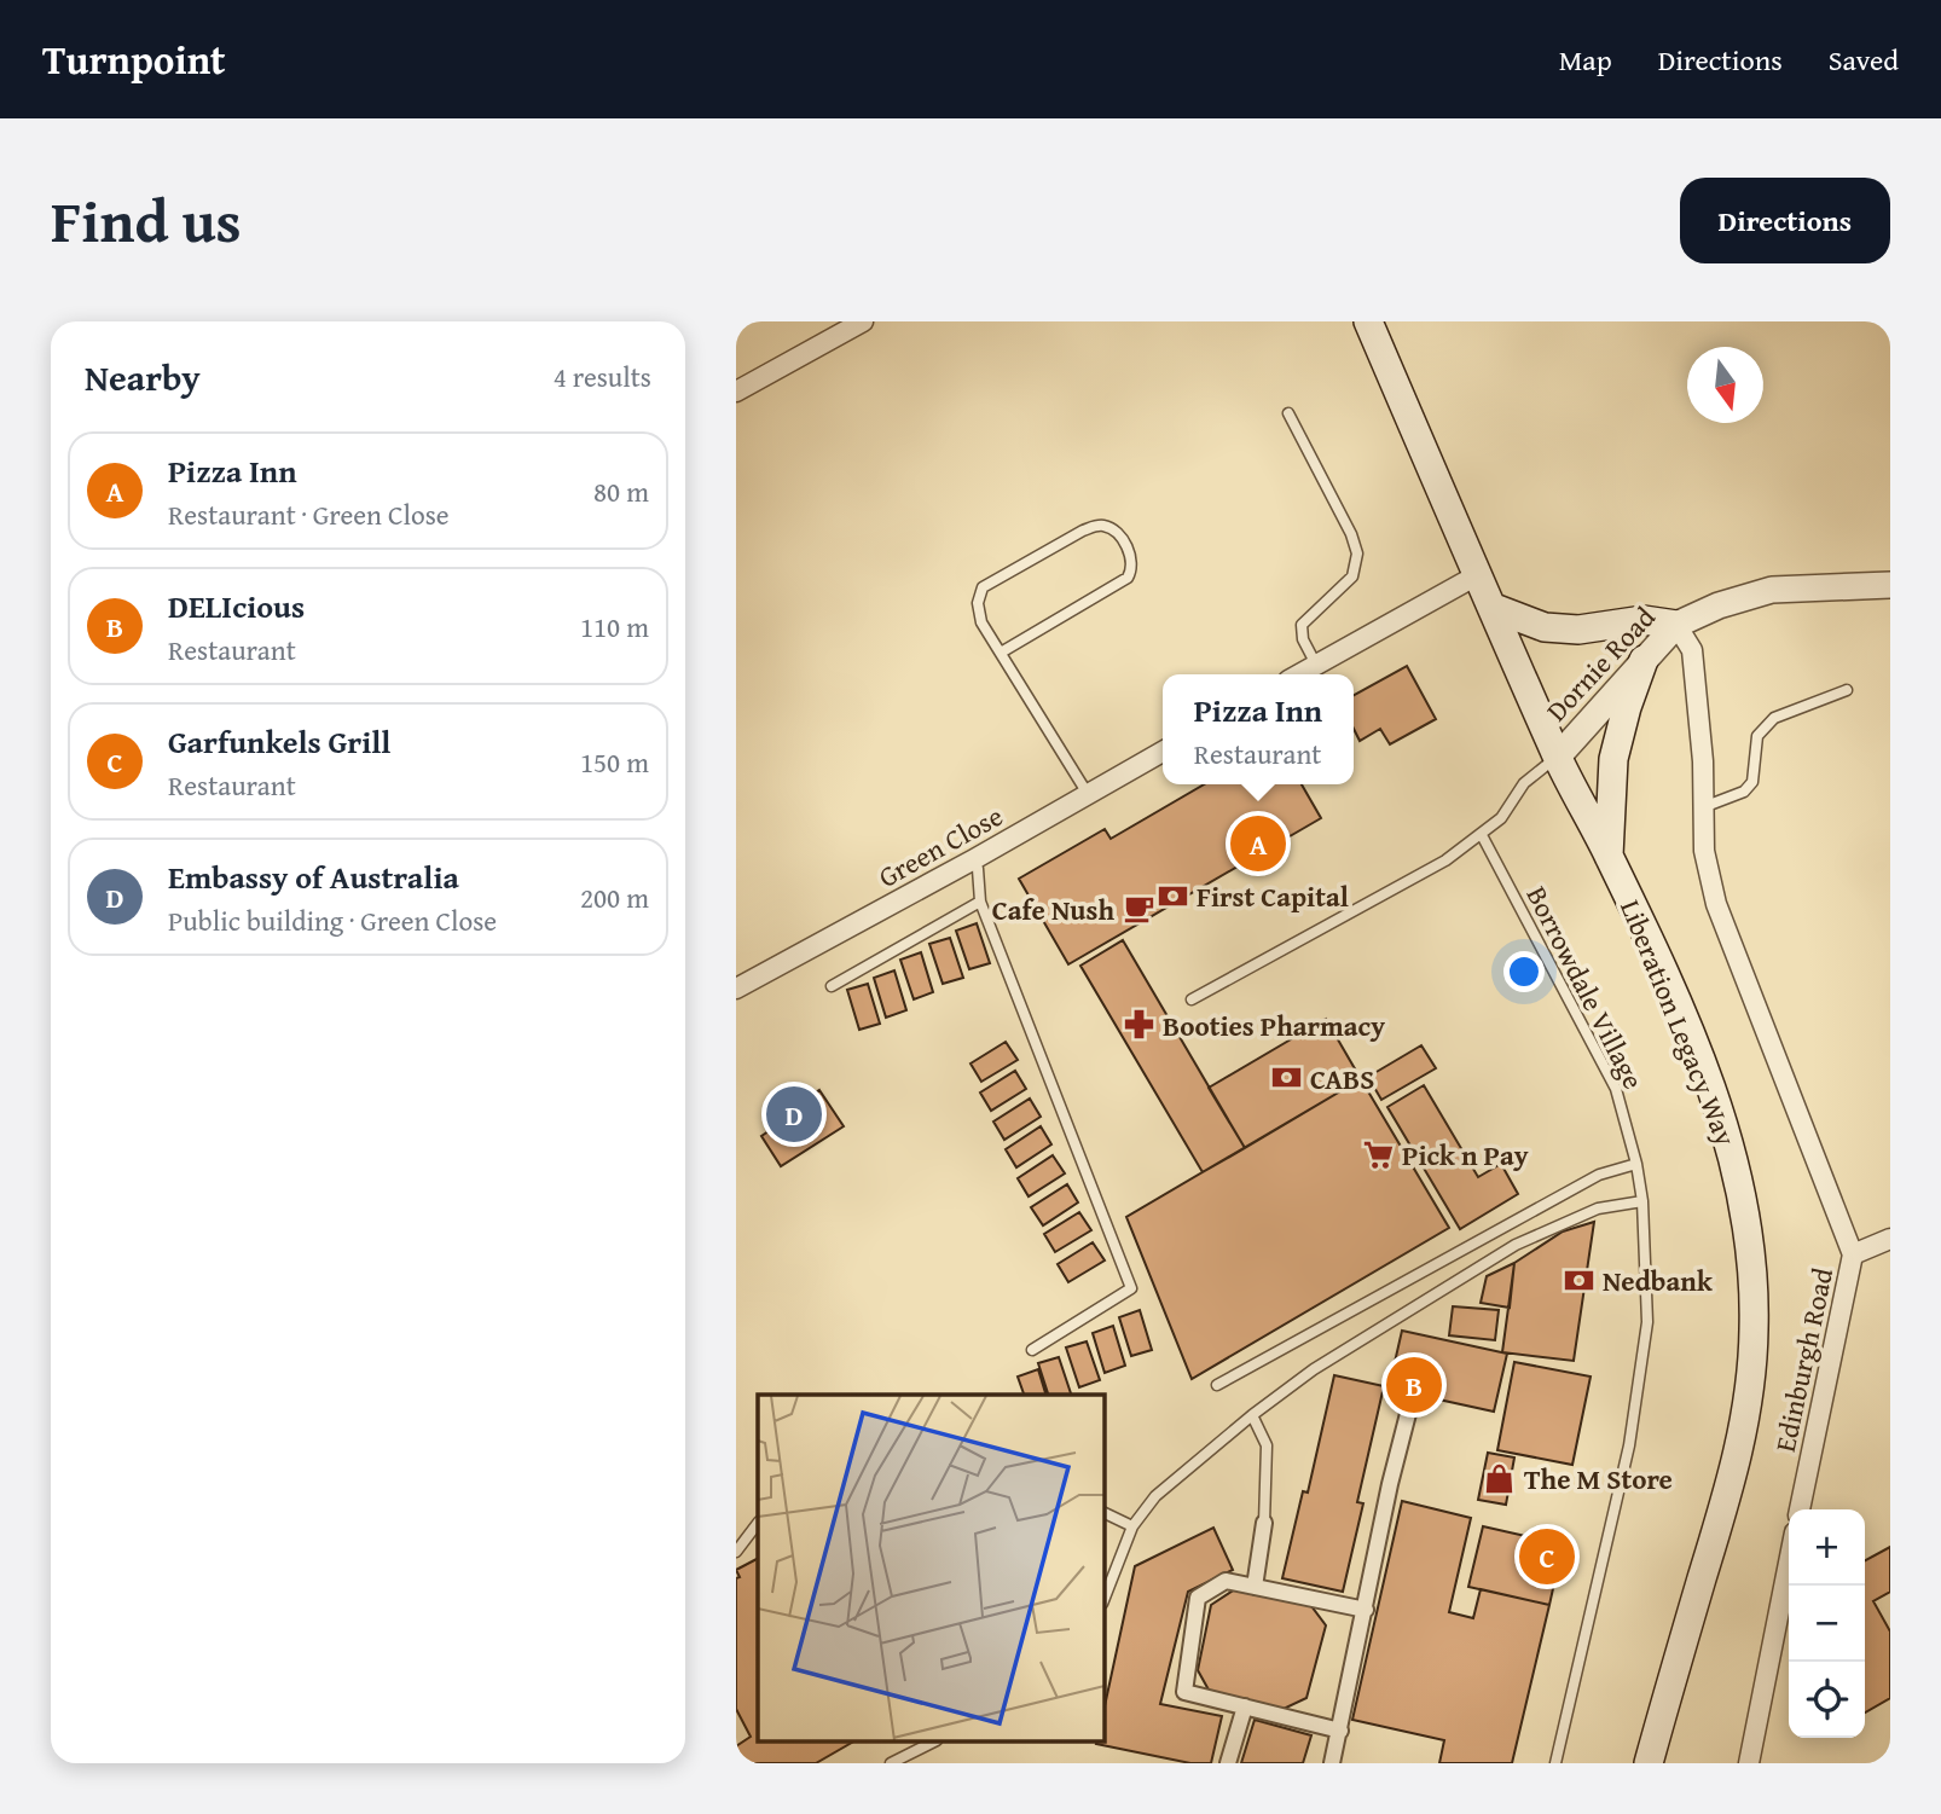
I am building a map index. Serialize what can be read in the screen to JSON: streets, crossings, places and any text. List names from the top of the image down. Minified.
{"streets":{"main road":["Liberation Legacy Way"],"street":["Dornie Road","Green Close","Edinburgh Road"],"lane":["Borrowdale Village"]},"crossings":[["Dornie Road","Liberation Legacy Way"]],"places":{"bank":["First Capital","CABS","Nedbank"],"cafe":["Cafe Nush"],"pharmacy":["Booties Pharmacy"],"supermarket":["Pick n Pay"],"shop":["The M Store"]},"north":"bottom","page":{"header":"Turnpoint","nav":["Map","Directions","Saved"],"title":"Find us","buttons":"Directions","heading":["Nearby","4 results"],"list":[{"mark":"A","name":"Pizza Inn","note":"Restaurant · Green Close","value":"80 m"},{"mark":"B","name":"DELIcious","note":"Restaurant","value":"110 m"},{"mark":"C","name":"Garfunkels Grill","note":"Restaurant","value":"150 m"},{"mark":"D","name":"Embassy of Australia","note":"Public building · Green Close","value":"200 m"}],"popup":["Pizza Inn","Restaurant"],"pins":["A","D","B","C"],"map_buttons":["+","−"]}}
